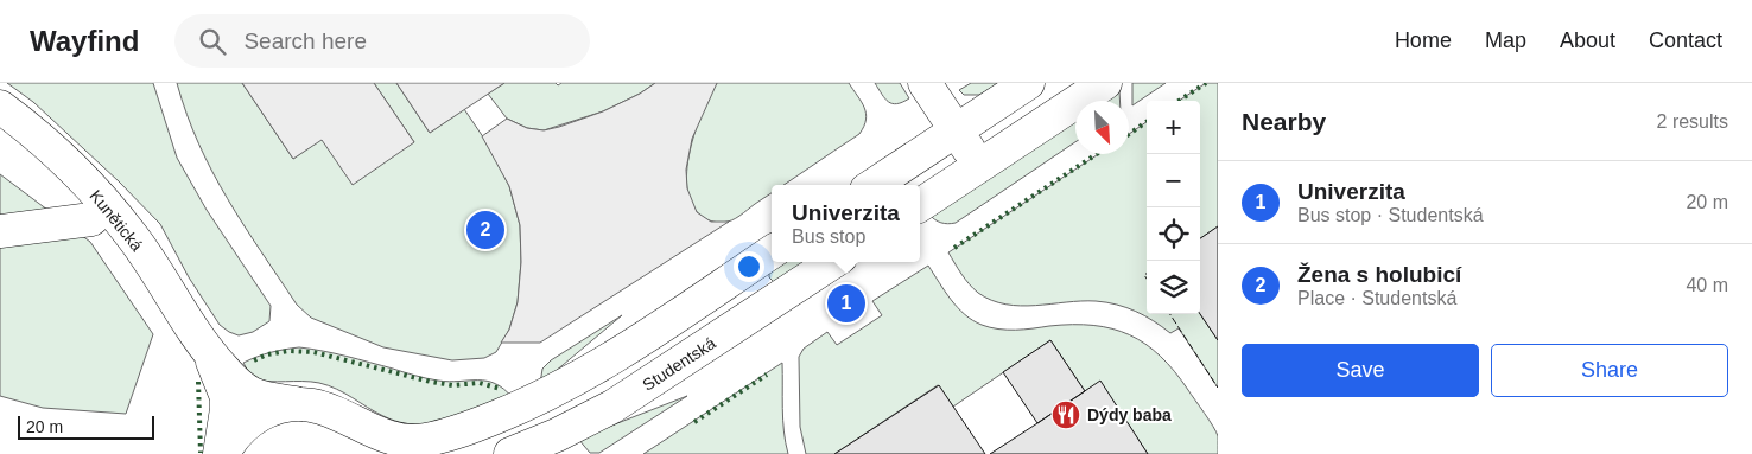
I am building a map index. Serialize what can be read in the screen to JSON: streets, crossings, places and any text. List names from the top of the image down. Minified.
{"streets":{"street":["Kunětická","Studentská"]},"places":{"restaurant":["Dýdy baba"]},"scale_bar":"20 m","north":"bottom right","page":{"header":"Wayfind","search":"Search here","nav":["Home","Map","About","Contact"],"heading":["Nearby","2 results"],"map_buttons":["+","−"],"list":[{"mark":"1","name":"Univerzita","note":"Bus stop · Studentská","value":"20 m"},{"mark":"2","name":"Žena s holubicí","note":"Place · Studentská","value":"40 m"}],"popup":["Univerzita","Bus stop"],"pins":["2","1"],"buttons":["Save","Share"],"scale":"20 m"}}
